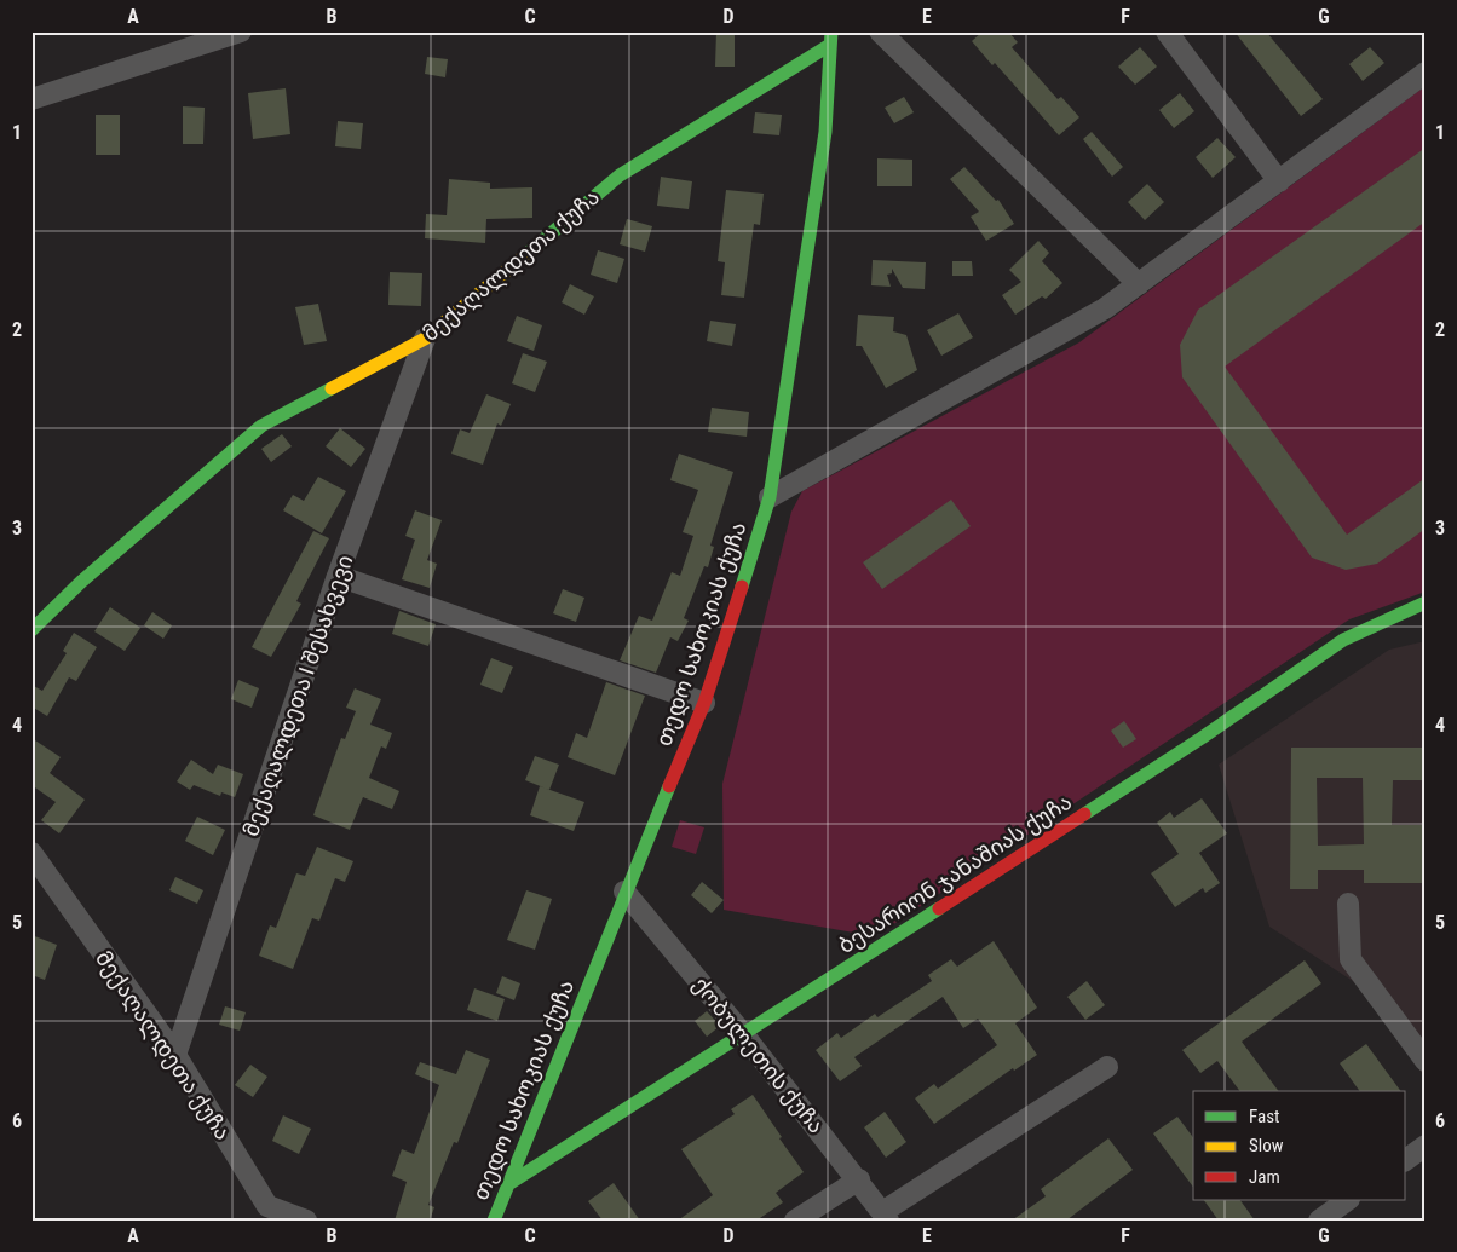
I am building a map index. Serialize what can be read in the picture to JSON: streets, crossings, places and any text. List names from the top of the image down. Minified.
{"streets":{"street":["მექაღალდეთა ქუჩა","თედო სახოკიას ქუჩა","მექაღალდეთა I შესახვევი","ბესარიონ ჯანაშიას ქუჩა","ქობულეთის ქუჩა"]},"crossings":[["მექაღალდეთა ქუჩა","თედო სახოკიას ქუჩა"],["მექაღალდეთა ქუჩა","მექაღალდეთა I შესახვევი"],["თედო სახოკიას ქუჩა","ბესარიონ ჯანაშიას ქუჩა"],["თედო სახოკიას ქუჩა","ქობულეთის ქუჩა"],["ბესარიონ ჯანაშიას ქუჩა","ქობულეთის ქუჩა"]],"legend":["Fast","Slow","Jam"],"grid":{"columns":["A","B","C","D","E","F","G"],"rows":["1","2","3","4","5","6"]}}
